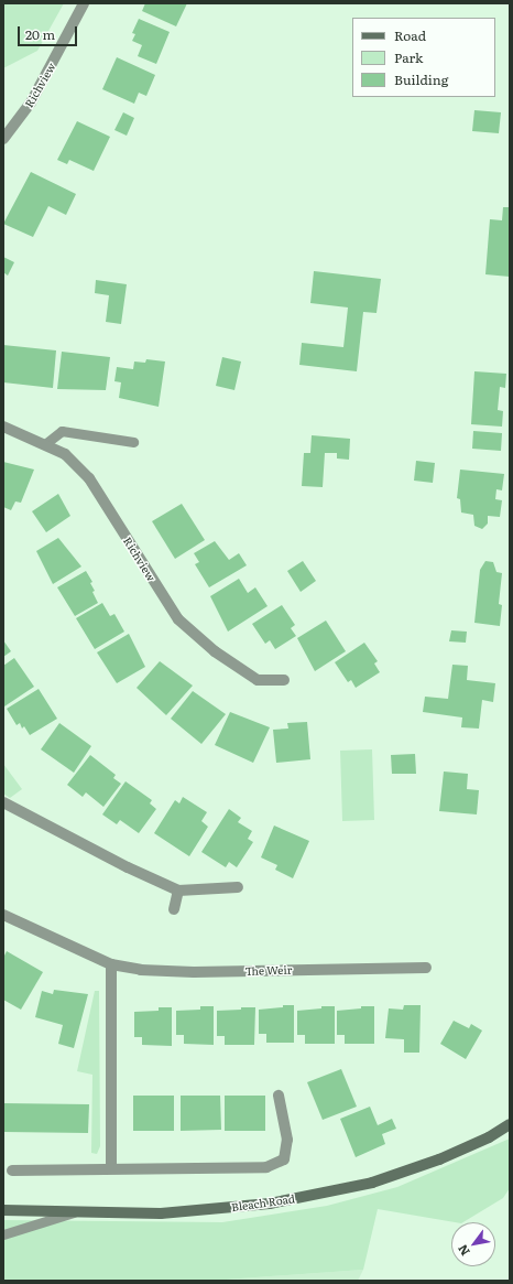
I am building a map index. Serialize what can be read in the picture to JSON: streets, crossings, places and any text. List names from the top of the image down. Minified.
{"streets":{"street":["Richview","The Weir","Bleach Road"]},"legend":["Road","Park","Building"],"scale_bar":"20 m","north":"bottom left"}
